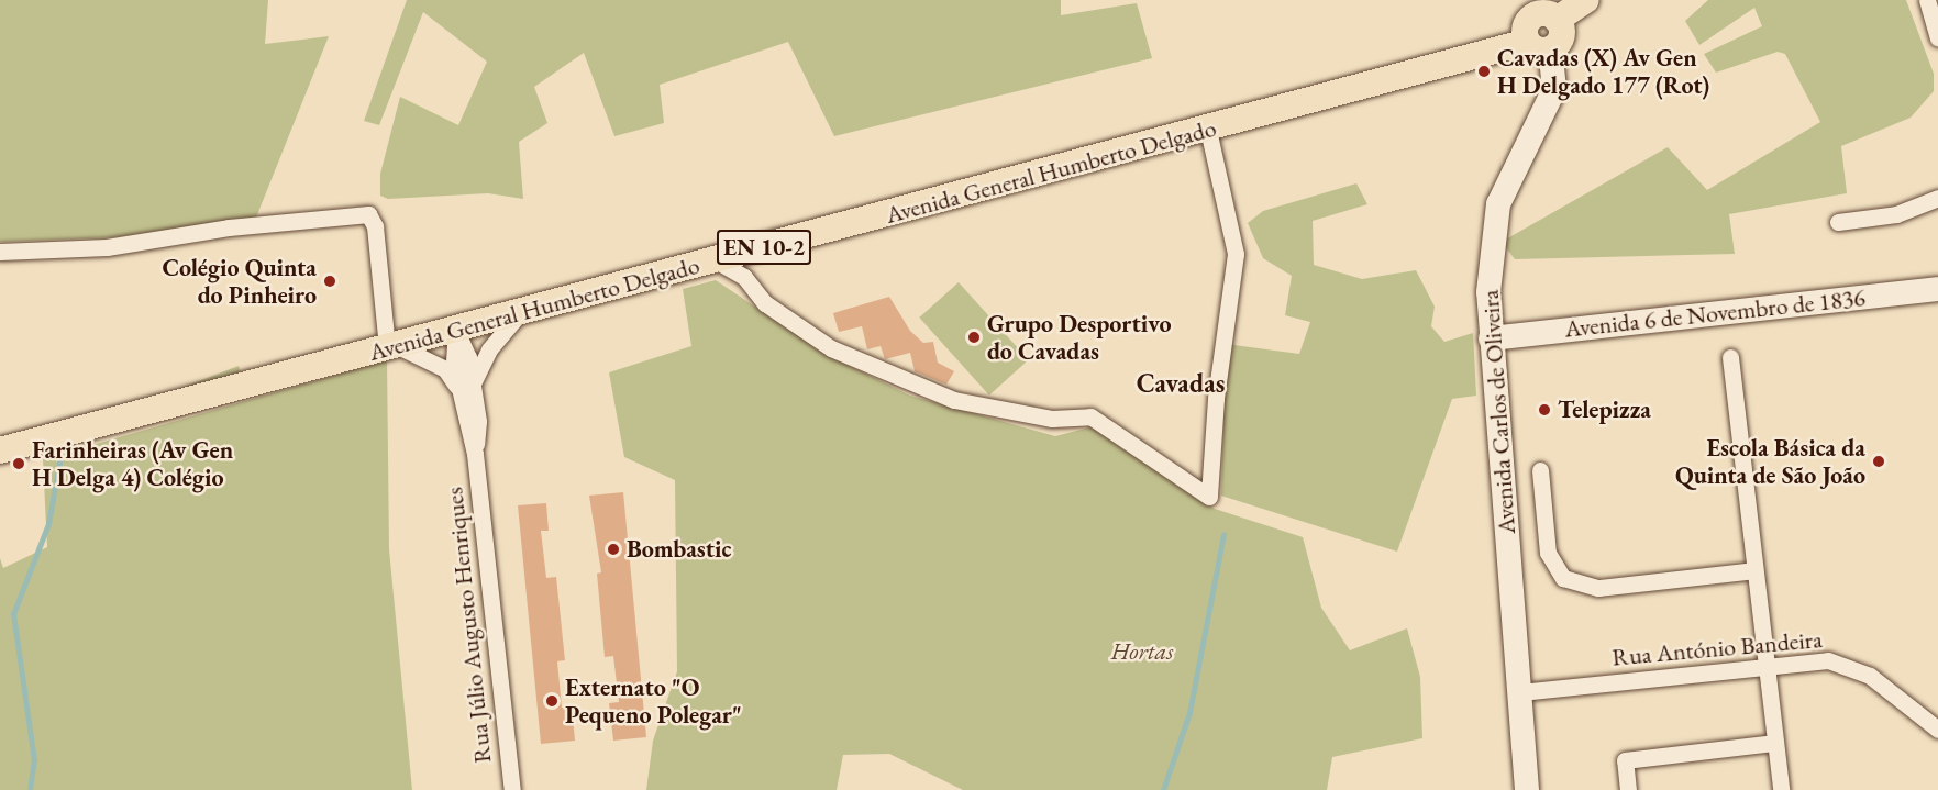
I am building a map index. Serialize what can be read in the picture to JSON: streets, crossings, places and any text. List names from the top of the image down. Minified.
{"streets":{"main road":["Avenida General Humberto Delgado","EN 10-2","Avenida 6 de Novembro de 1836","Avenida Carlos de Oliveira"],"street":["Rua Júlio Augusto Henriques","Rua António Bandeira"]},"crossings":[["Avenida General Humberto Delgado","Avenida Carlos de Oliveira"],["Avenida General Humberto Delgado","Rua Júlio Augusto Henriques"],["Avenida 6 de Novembro de 1836","Avenida Carlos de Oliveira"],["Avenida Carlos de Oliveira","Rua António Bandeira"]],"districts":["Cavadas"],"parks":["Hortas"],"places":["Cavadas (X) Av Gen H Delgado 177 (Rot)","Colégio Quinta do Pinheiro","Grupo Desportivo do Cavadas","Telepizza","Escola Básica da Quinta de São João","Farinheiras (Av Gen H Delga 4) Colégio","Bombastic","Externato \"O Pequeno Polegar\""]}
